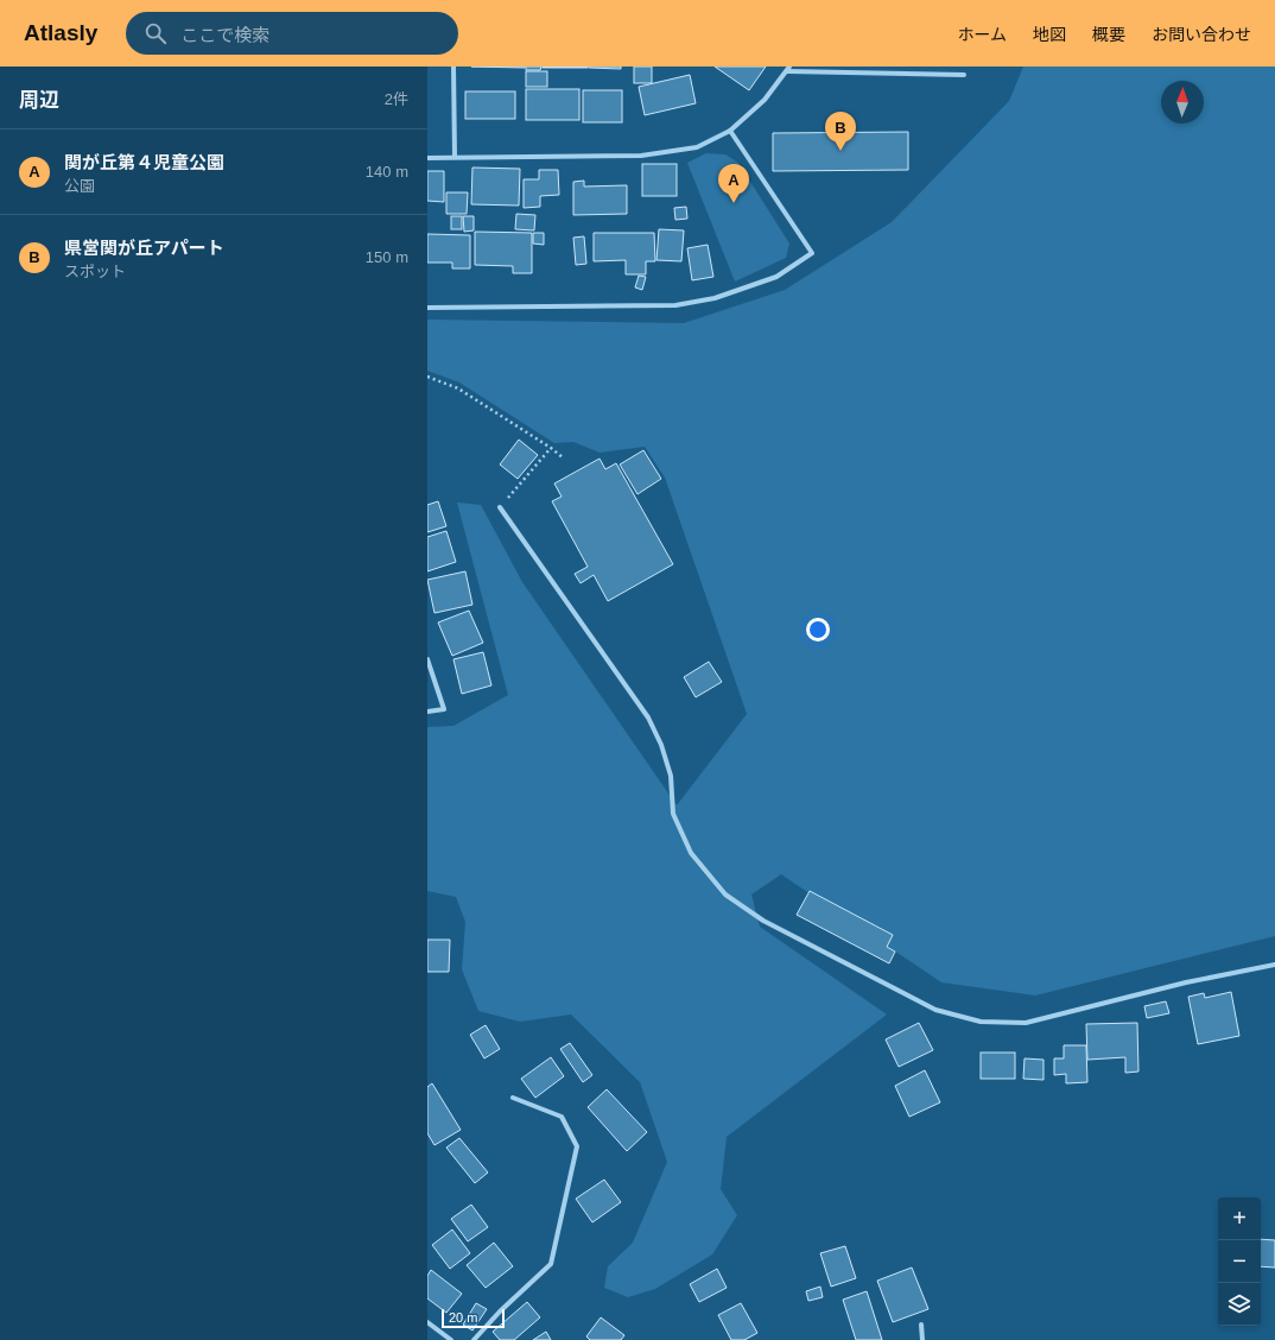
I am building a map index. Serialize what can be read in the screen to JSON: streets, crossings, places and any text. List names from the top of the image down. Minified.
{"scale_bar":"20 m","north":"top","page":{"header":"Atlasly","search":"ここで検索","nav":["ホーム","地図","概要","お問い合わせ"],"heading":["周辺","2件"],"pins":["B","A"],"list":[{"mark":"A","name":"関が丘第４児童公園","note":"公園","value":"140 m"},{"mark":"B","name":"県営関が丘アパート","note":"スポット","value":"150 m"}],"map_buttons":["+","−"],"scale":"20 m"}}
